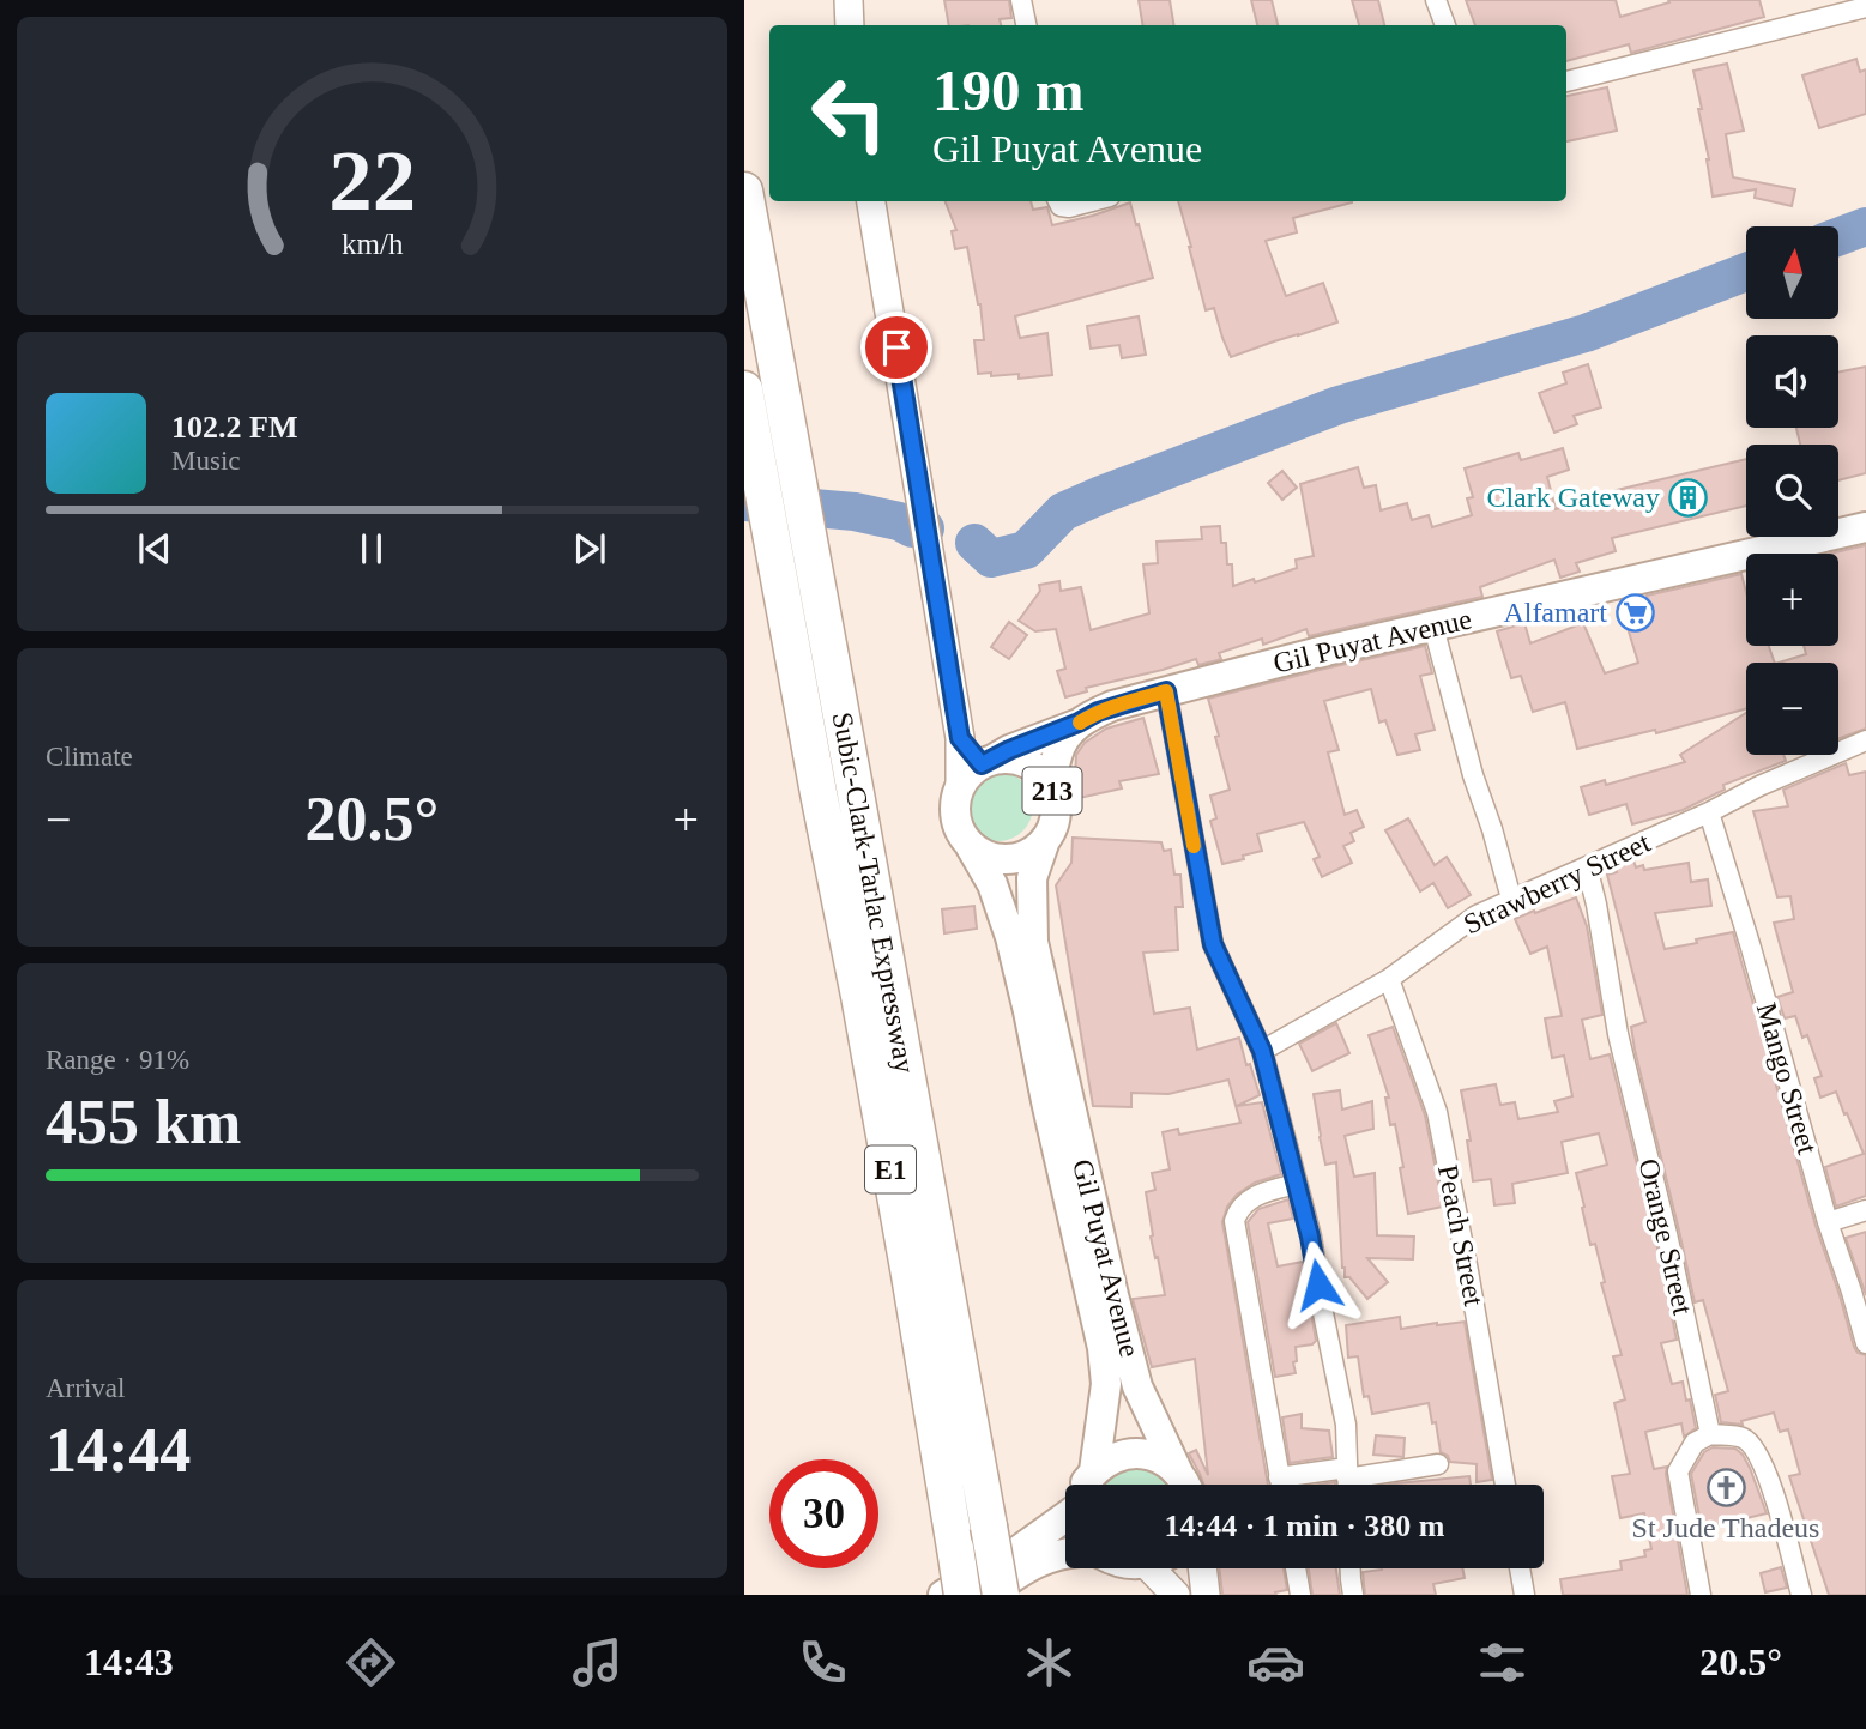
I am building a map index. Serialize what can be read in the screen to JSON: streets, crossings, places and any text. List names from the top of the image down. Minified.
{"streets":{"highway":["Subic-Clark-Tarlac Expressway","E1"],"main road":["Gil Puyat Avenue","213"],"street":["Strawberry Street","Mango Street","Peach Street","Orange Street"]},"crossings":[["Gil Puyat Avenue","213"],["Strawberry Street","Mango Street"],["Strawberry Street","Peach Street"],["Strawberry Street","Orange Street"]],"places":{"building":["Clark Gateway"],"supermarket":["Alfamart"],"church":["St Jude Thadeus"]},"north":"top","page":{"turn":["190 m","Gil Puyat Avenue"],"map_buttons":["+","−"],"song":["102.2 FM","Music"],"tile":["Climate",["Range · 91%","455 km"],["Arrival","14:44"]],"heat":["−","20.5°","+"],"limit":"30","trip":"14:44 · 1 min · 380 m","tabs":["14:43","20.5°"],"gauge":["22","km/h"]}}
